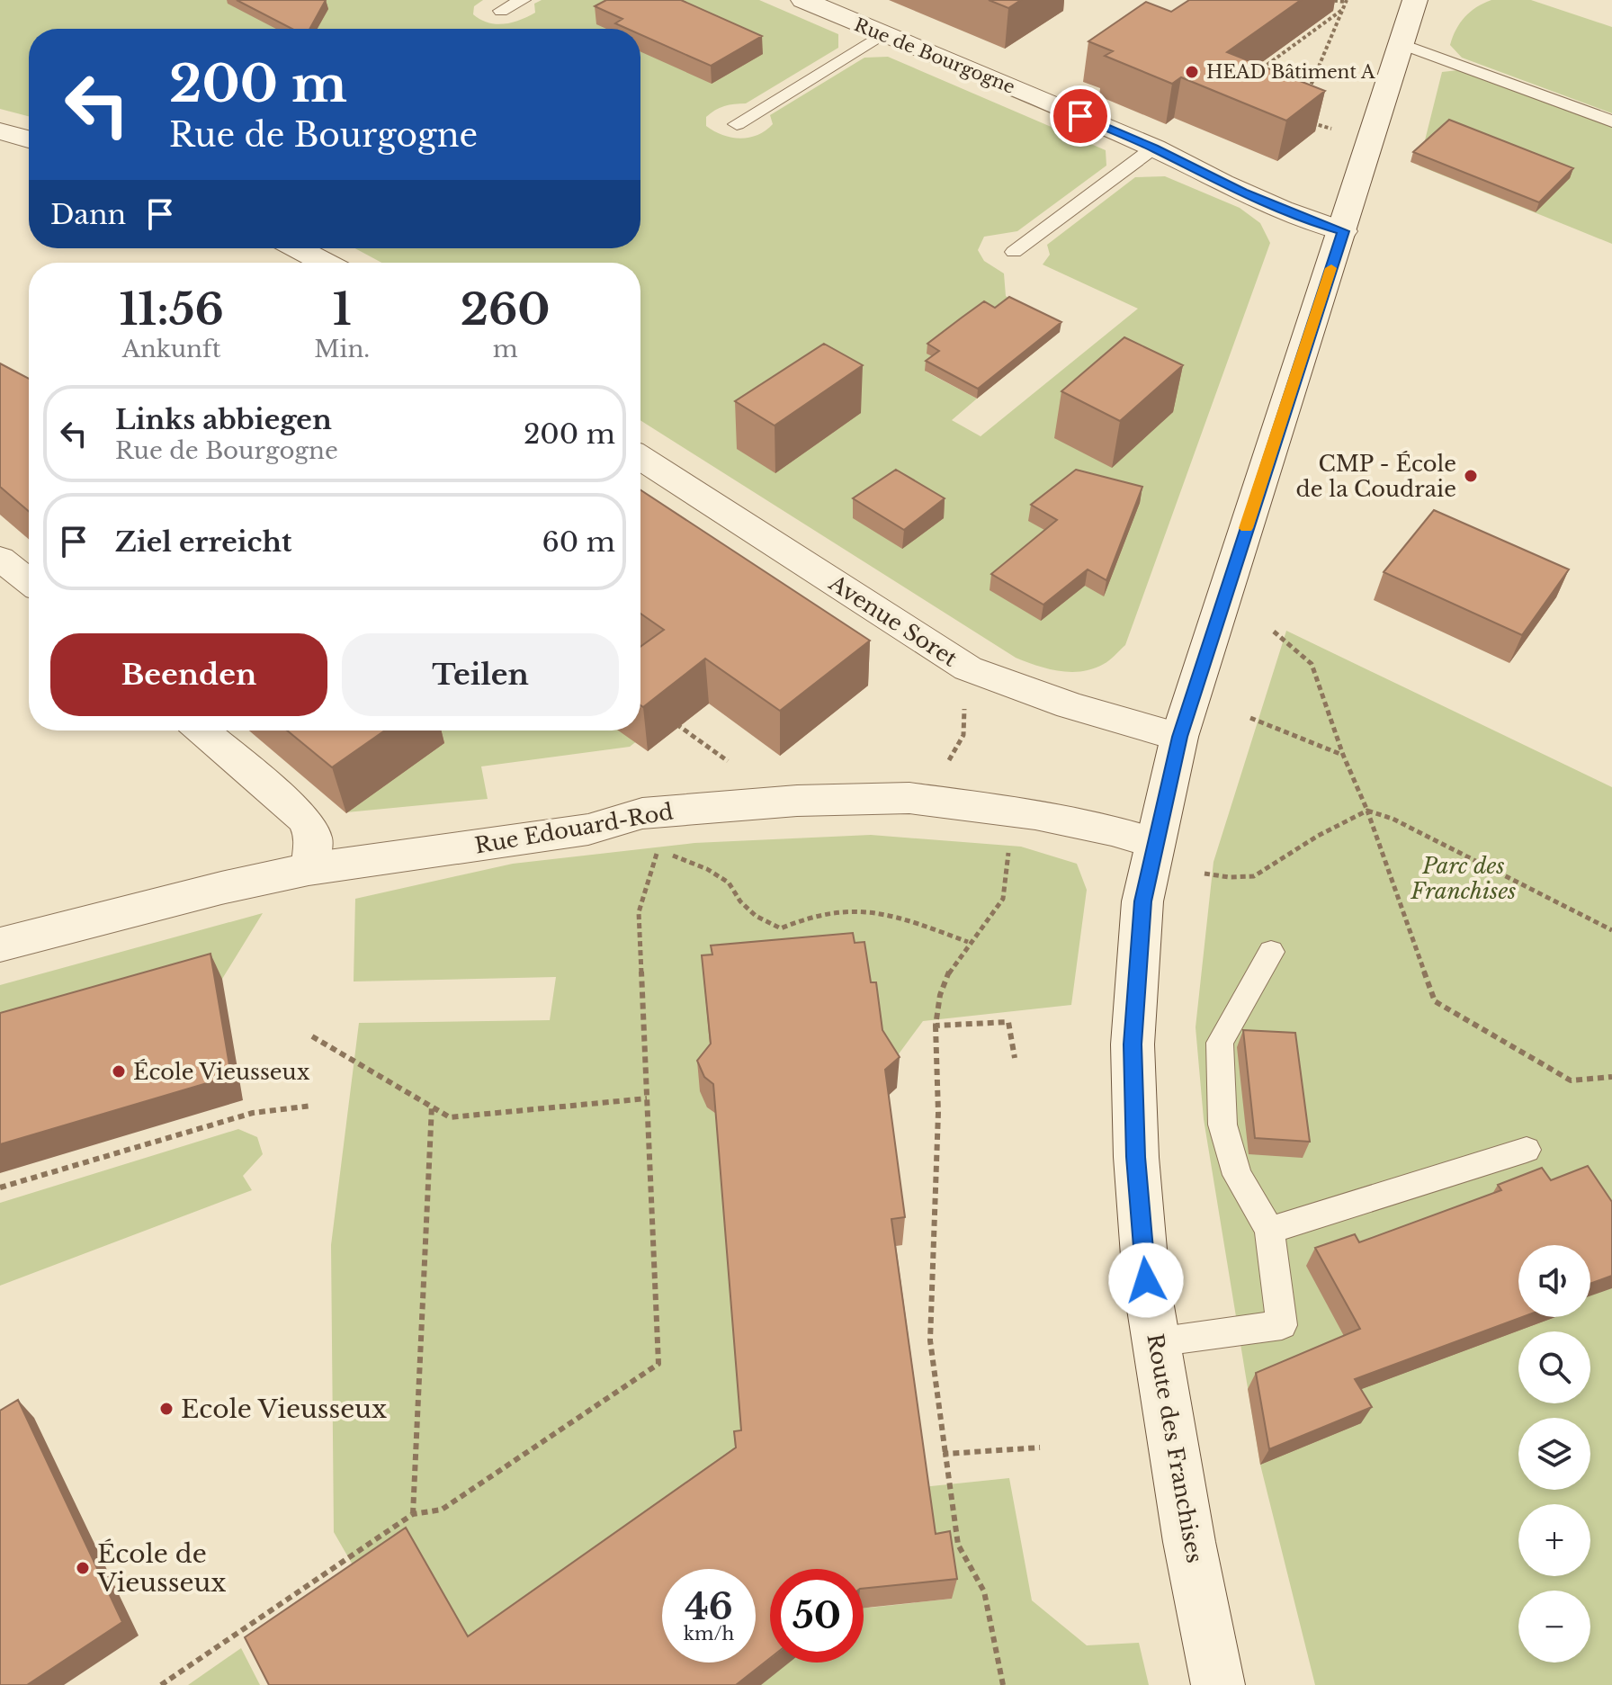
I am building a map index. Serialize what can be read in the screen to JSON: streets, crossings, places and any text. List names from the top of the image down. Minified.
{"streets":{"street":["Rue de Bourgogne","Avenue Soret","Rue Edouard-Rod","Route des Franchises"]},"crossings":[["Rue de Bourgogne","Route des Franchises"],["Avenue Soret","Route des Franchises"],["Rue Edouard-Rod","Route des Franchises"]],"parks":["Parc des Franchises"],"places":["HEAD Bâtiment A","CMP - École de la Coudraie","École Vieusseux","Ecole Vieusseux","École de Vieusseux"],"page":{"turn":["200 m","Rue de Bourgogne"],"then":"Dann","eta":["11:56","Ankunft","1","Min.","260","m"],"list":[{"name":"Links abbiegen","note":"Rue de Bourgogne","value":"200 m"},{"name":"Ziel erreicht","value":"60 m"}],"buttons":["Beenden","Teilen"],"map_buttons":["+","−"],"speed":"46 km/h","limit":"50"}}
